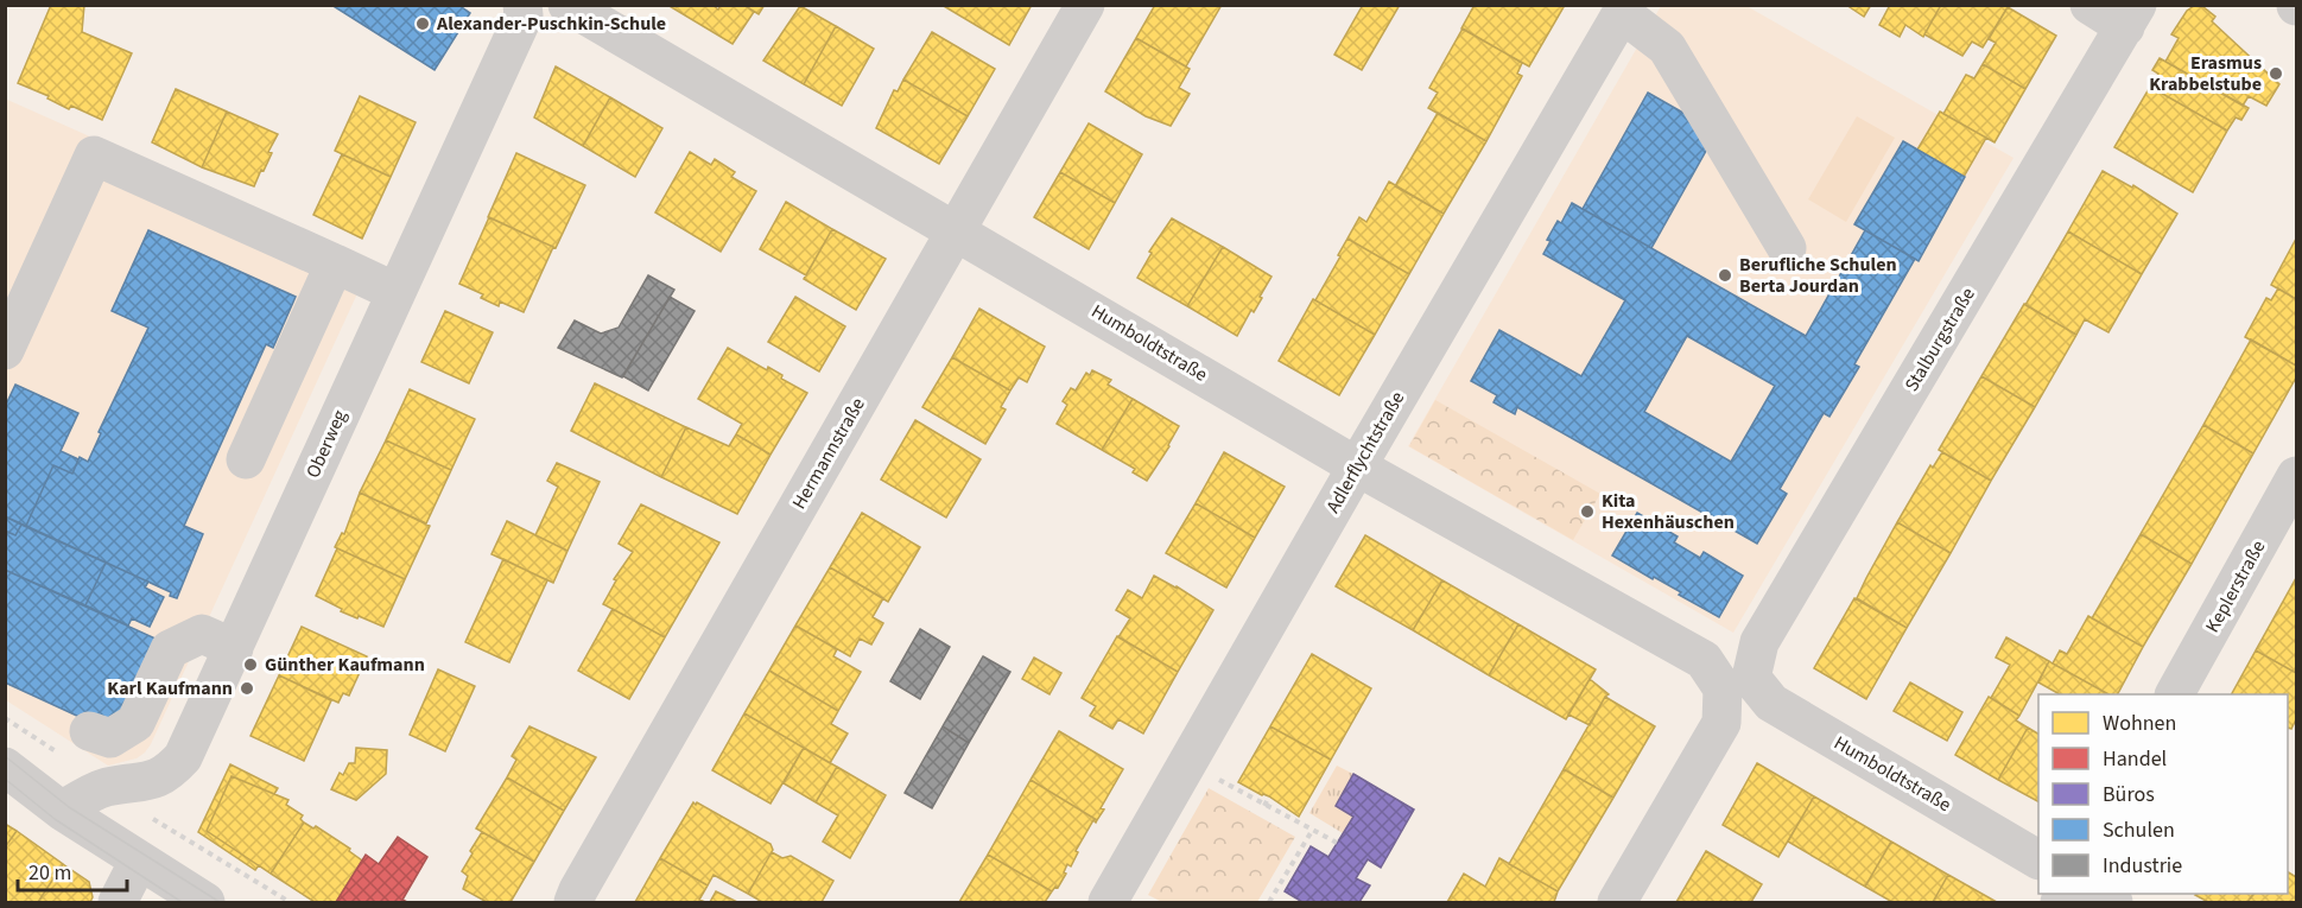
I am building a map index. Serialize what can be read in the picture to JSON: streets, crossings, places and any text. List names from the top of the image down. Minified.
{"streets":{"street":["Stalburgstraße","Humboldtstraße","Oberweg","Adlerflychtstraße","Hermannstraße","Keplerstraße"]},"crossings":[["Stalburgstraße","Humboldtstraße"],["Humboldtstraße","Adlerflychtstraße"],["Humboldtstraße","Hermannstraße"]],"places":["Alexander-Puschkin-Schule","Erasmus Krabbelstube","Berufliche Schulen Berta Jourdan","Kita Hexenhäuschen","Günther Kaufmann","Karl Kaufmann"],"legend":["Wohnen","Handel","Büros","Schulen","Industrie"],"scale_bar":"20 m"}
